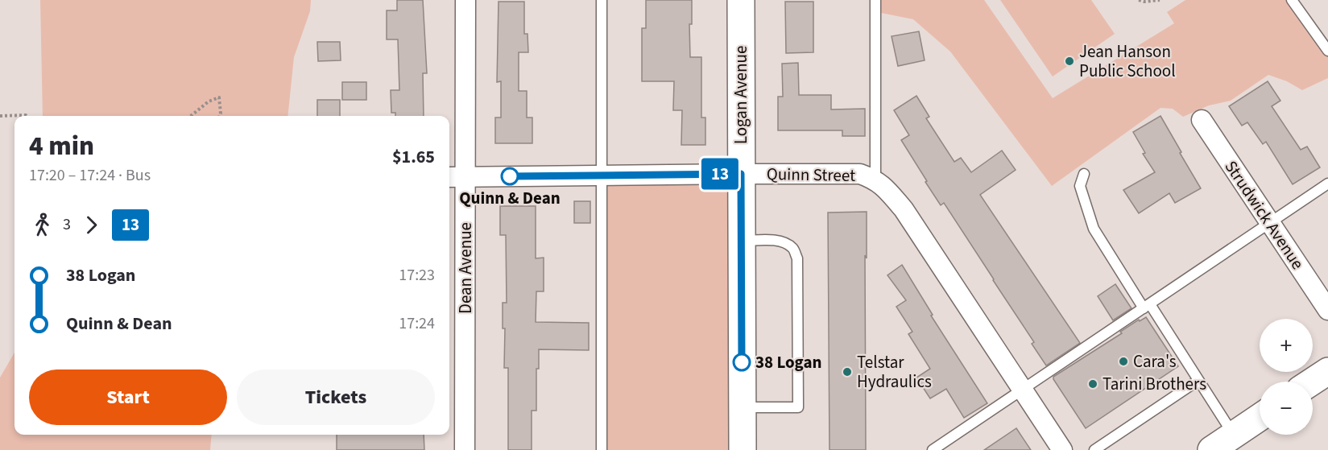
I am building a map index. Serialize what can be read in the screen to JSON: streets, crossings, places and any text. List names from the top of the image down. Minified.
{"streets":{"street":["Logan Avenue","Quinn Street","Strudwick Avenue","Dean Avenue"]},"crossings":[["Logan Avenue","Quinn Street"],["Quinn Street","Dean Avenue"]],"places":["Jean Hanson Public School","Quinn & Dean","Cara's","38 Logan","Telstar Hydraulics","Tarini Brothers"],"lines":["bus line 13"],"page":{"on_map":"13","heading":["4 min","17:20 – 17:24 · Bus","$1.65"],"legs":["3","13"],"list":[{"name":"38 Logan","value":"17:23"},{"name":"Quinn & Dean","value":"17:24"}],"map_buttons":["+","−"],"buttons":["Start","Tickets"]}}
